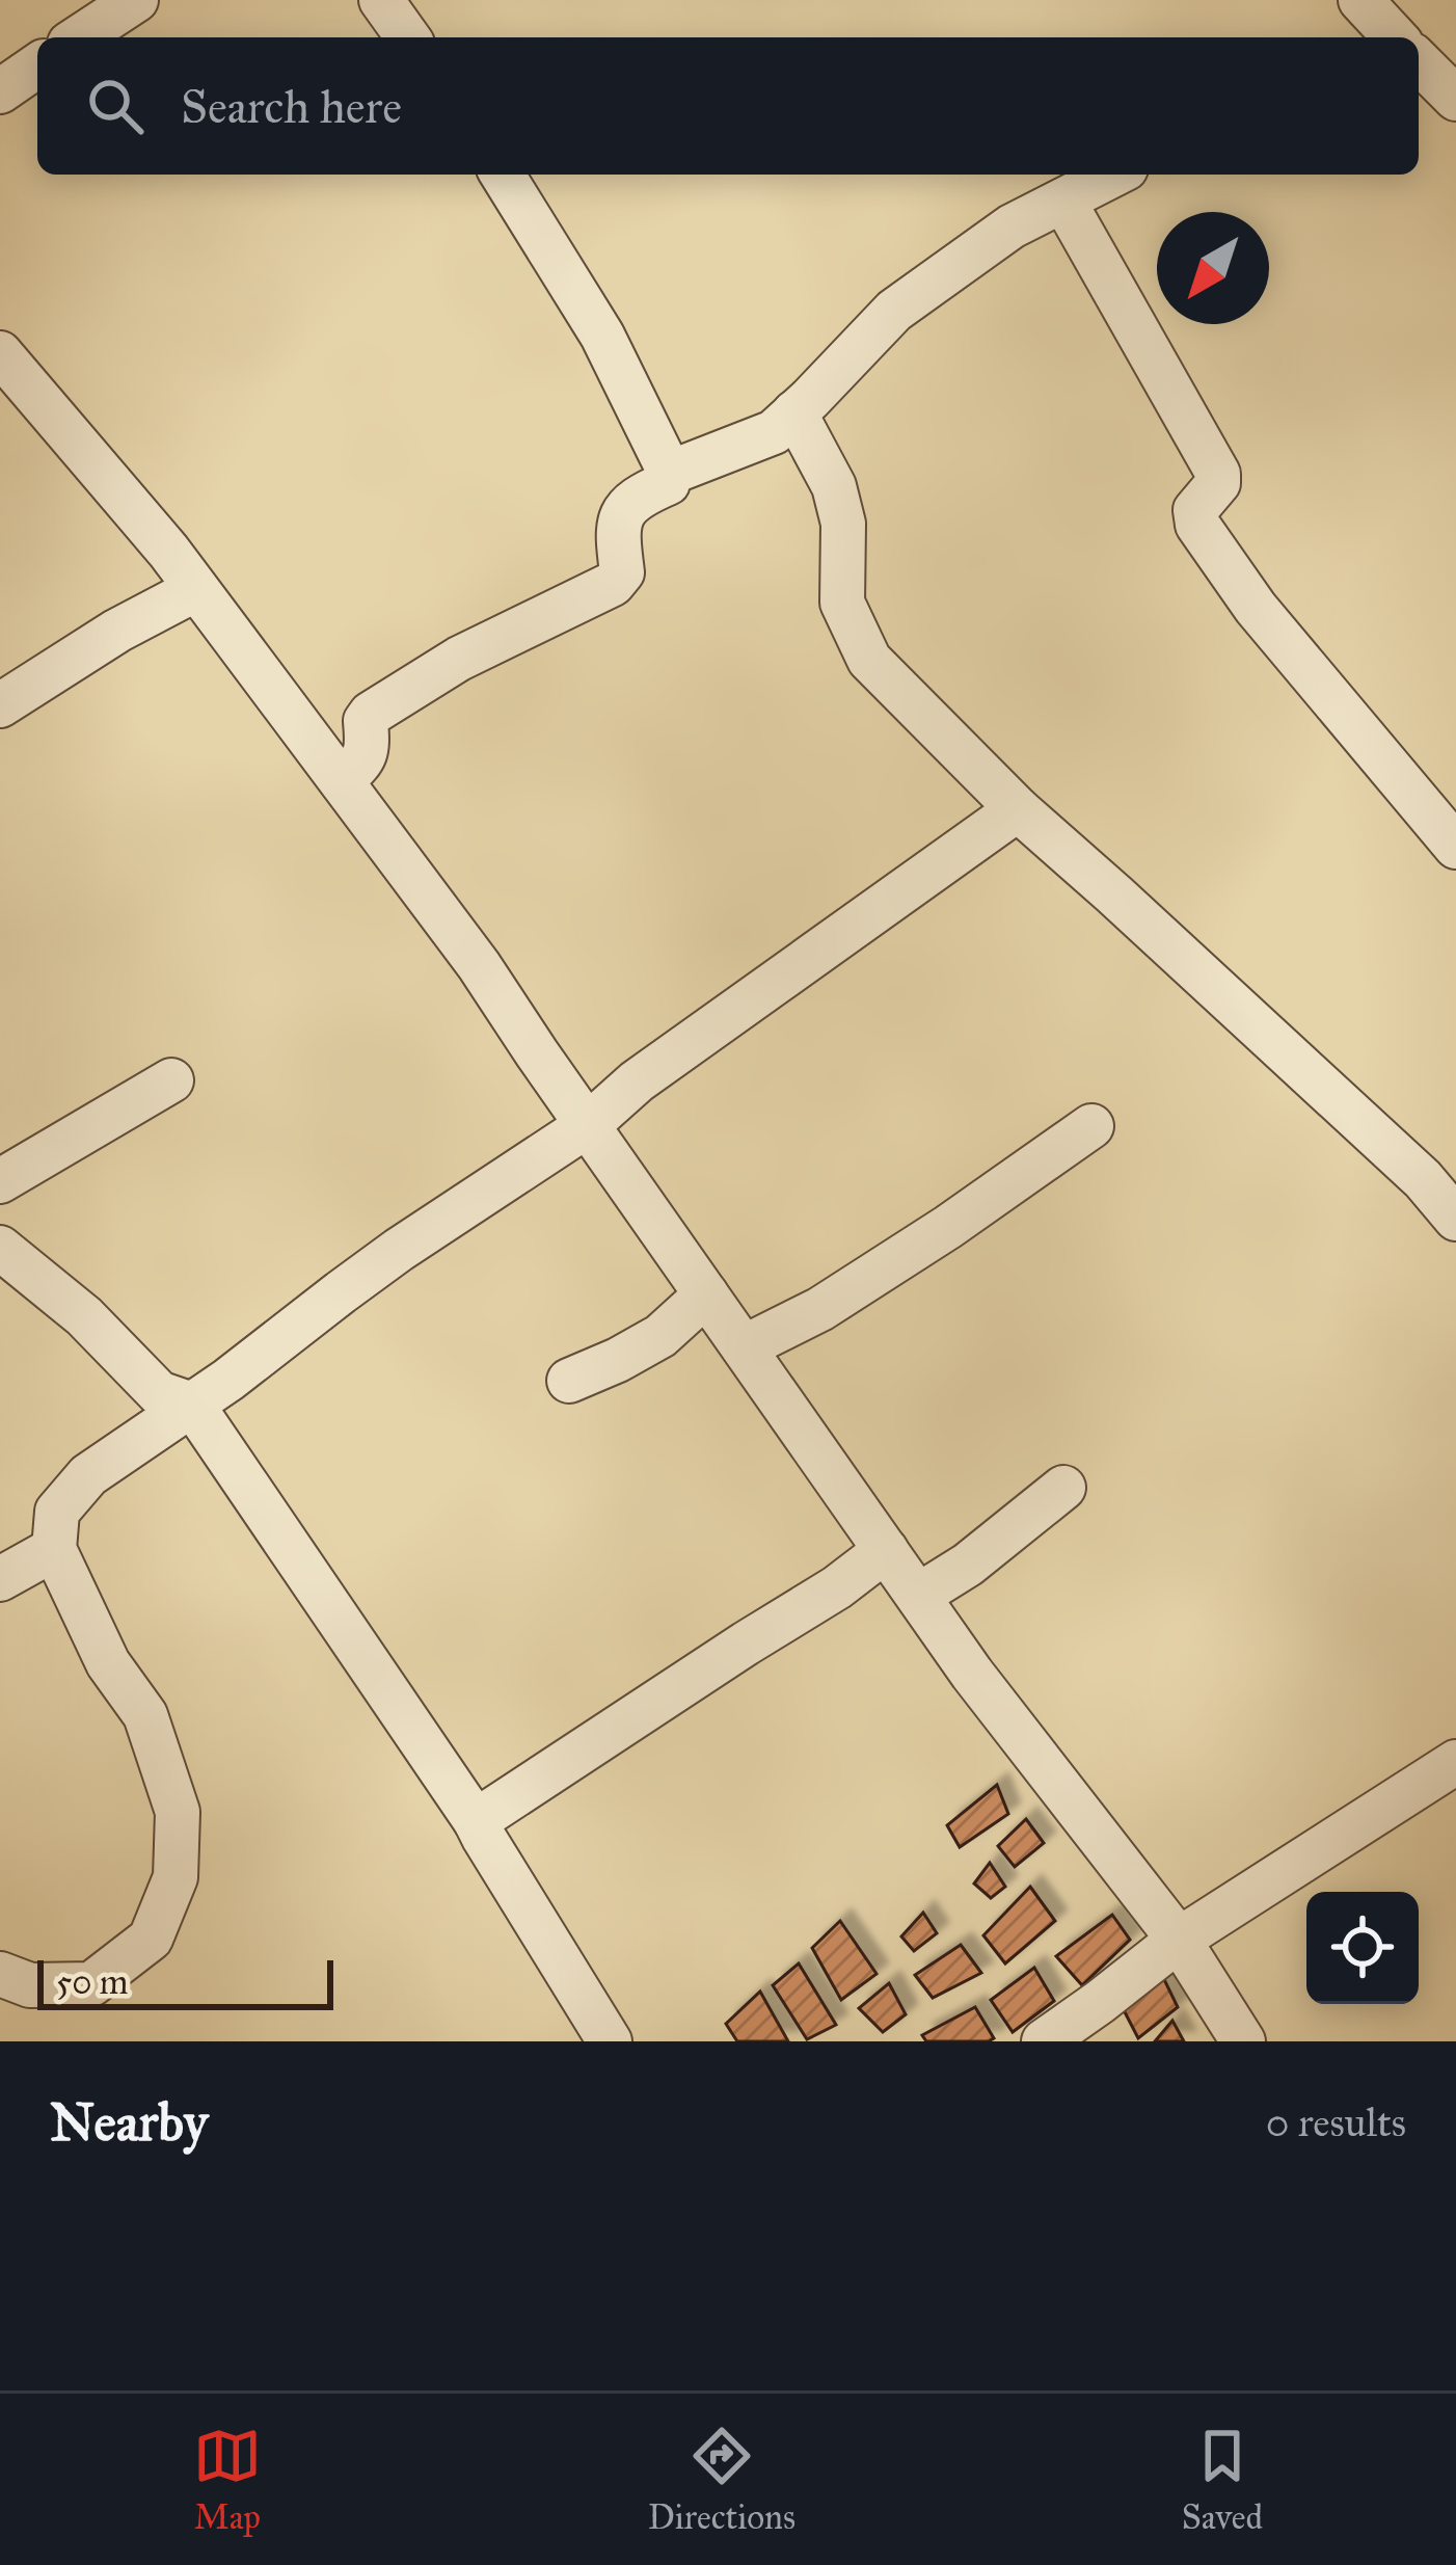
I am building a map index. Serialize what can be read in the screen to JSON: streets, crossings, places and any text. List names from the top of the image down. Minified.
{"scale_bar":"50 m","north":"bottom left","page":{"search":"Search here","scale":"50 m","heading":["Nearby","0 results"],"nav":["Map","Directions","Saved"]}}
